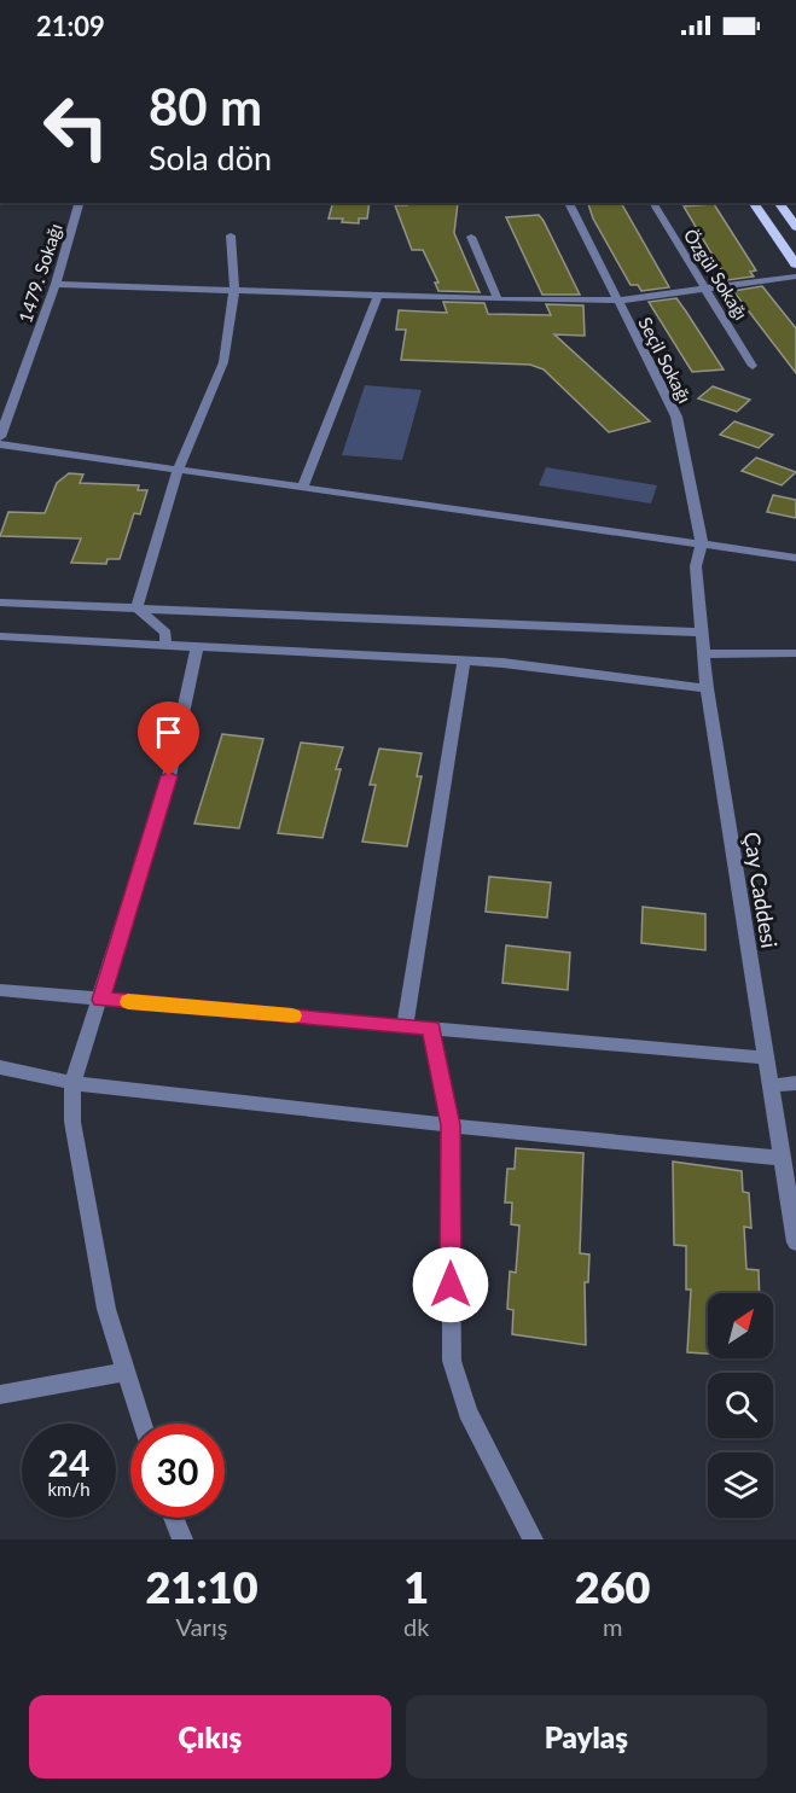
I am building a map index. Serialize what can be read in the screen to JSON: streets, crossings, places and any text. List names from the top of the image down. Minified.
{"streets":{"street":["1479. Sokağı","Özgül Sokağı","Seçil Sokağı","Çay Caddesi"]},"crossings":[["Seçil Sokağı","Çay Caddesi"]],"north":"top right","page":{"status":"21:09","turn":["80 m","Sola dön"],"speed":"24 km/h","limit":"30","eta":["21:10","Varış","1","dk","260","m"],"buttons":["Çıkış","Paylaş"]}}
